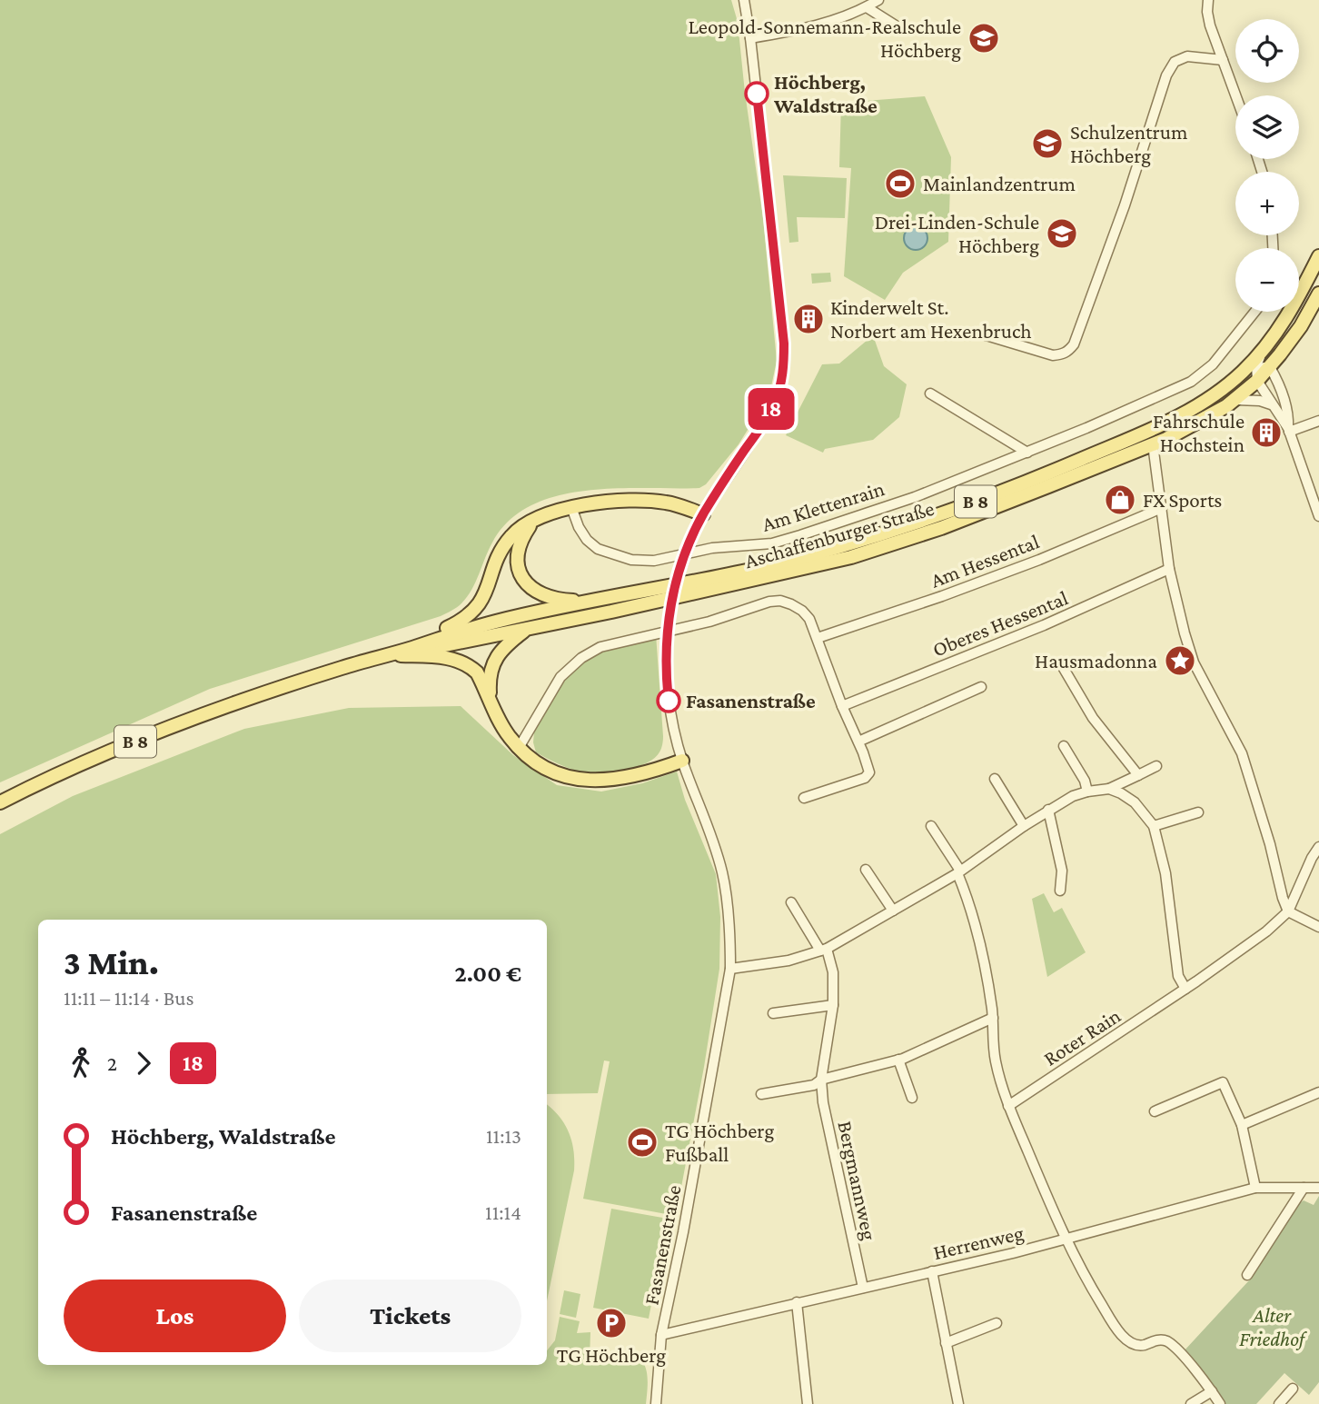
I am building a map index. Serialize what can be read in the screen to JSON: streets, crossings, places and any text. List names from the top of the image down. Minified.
{"streets":{"main road":["B 8","Aschaffenburger Straße"],"street":["Am Klettenrain","Am Hessental","Oberes Hessental","Roter Rain","Bergmannweg","Herrenweg","Fasanenstraße"]},"crossings":[["B 8","Aschaffenburger Straße"],["Bergmannweg","Herrenweg"],["Herrenweg","Fasanenstraße"]],"parks":["Alter Friedhof"],"places":{"school or university":["Leopold-Sonnemann-Realschule Höchberg","Schulzentrum Höchberg","Drei-Linden-Schule Höchberg"],"other":["Höchberg, Waldstraße","Fasanenstraße"],"sports":["Mainlandzentrum","TG Höchberg Fußball"],"building":["Kinderwelt St. Norbert am Hexenbruch","Fahrschule Hochstein"],"shop":["FX Sports"],"place":["Hausmadonna"],"parking":["TG Höchberg"]},"lines":["bus line 18"],"page":{"on_map":"18","map_buttons":["+","−"],"heading":["3 Min.","11:11 – 11:14 · Bus","2.00 €"],"legs":["2","18"],"list":[{"name":"Höchberg, Waldstraße","value":"11:13"},{"name":"Fasanenstraße","value":"11:14"}],"buttons":["Los","Tickets"]}}
